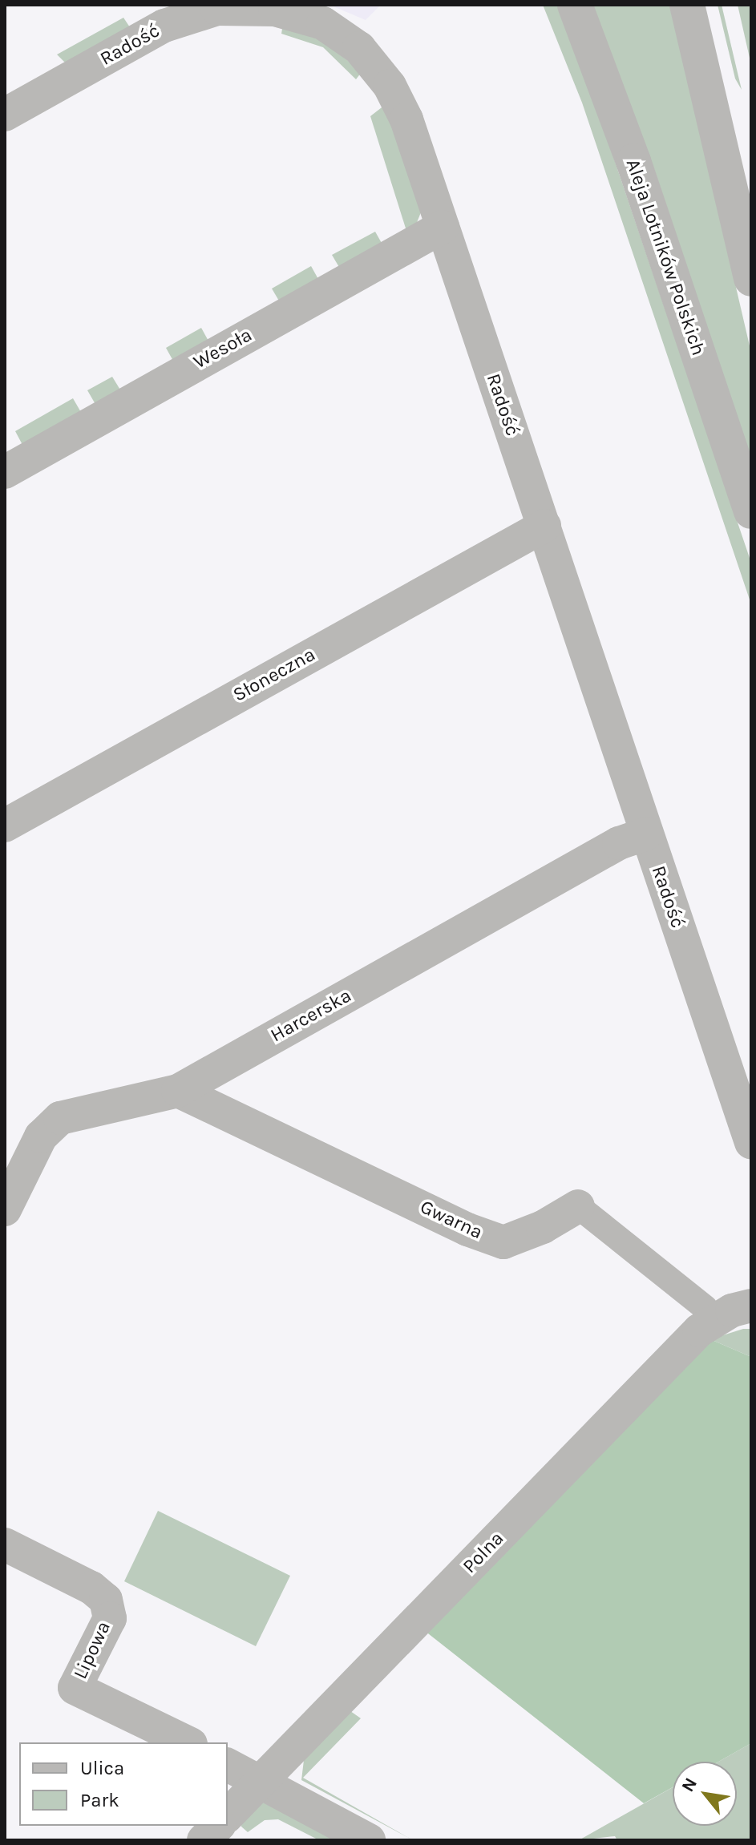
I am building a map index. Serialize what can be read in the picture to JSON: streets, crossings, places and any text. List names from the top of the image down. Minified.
{"streets":{"street":["Radość","Aleja Lotników Polskich","Wesoła","Słoneczna","Harcerska","Gwarna","Polna","Lipowa"]},"crossings":[["Radość","Wesoła"],["Radość","Słoneczna"],["Radość","Harcerska"],["Harcerska","Gwarna"]],"legend":["Ulica","Park"],"north":"top left"}
